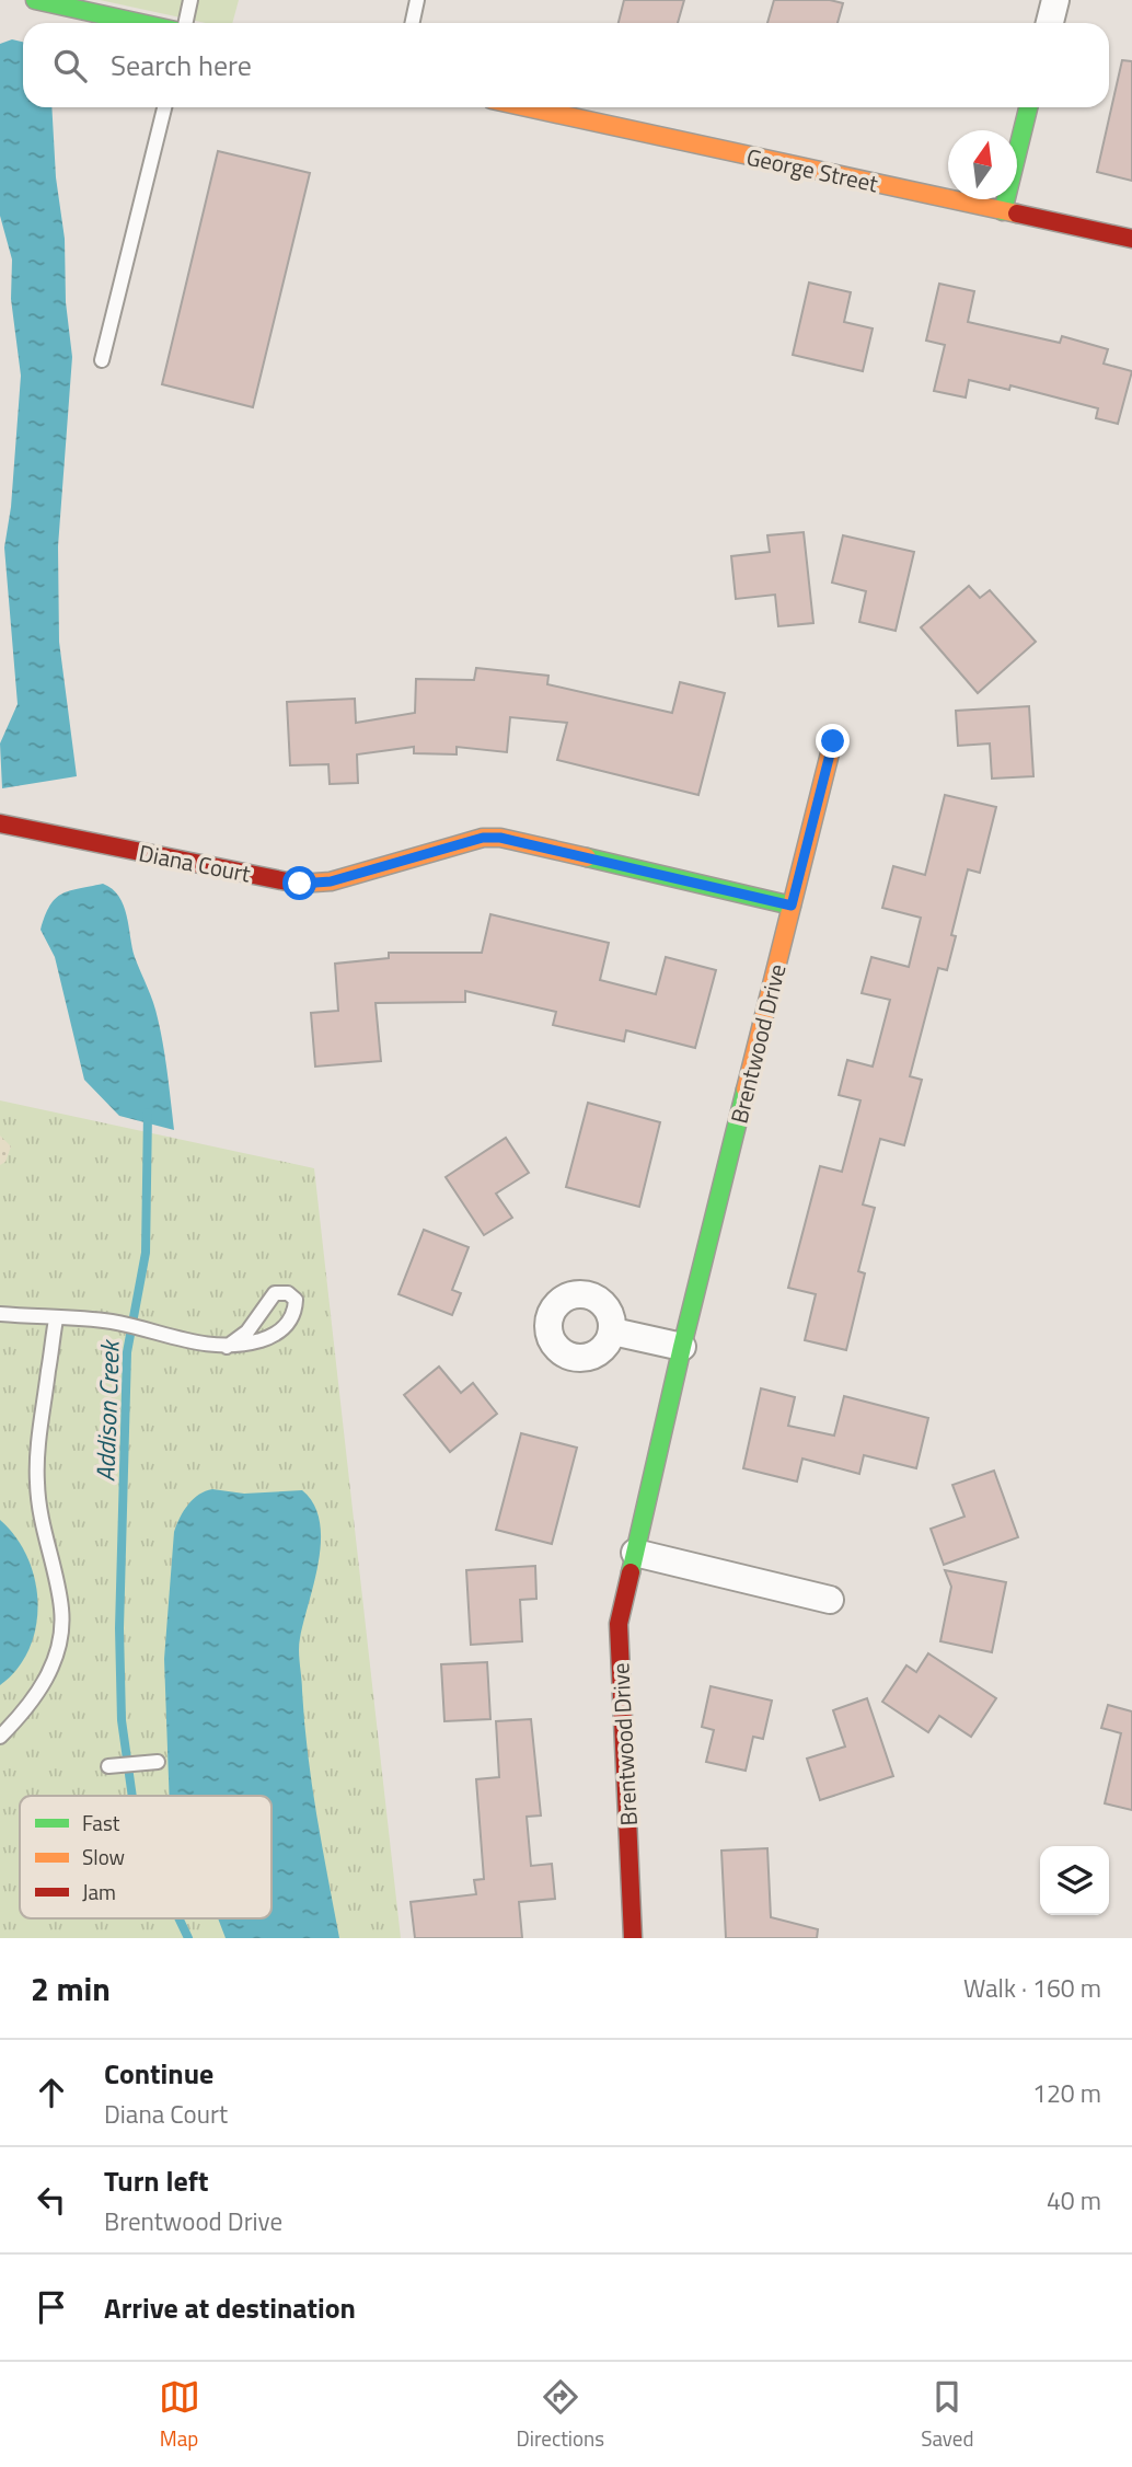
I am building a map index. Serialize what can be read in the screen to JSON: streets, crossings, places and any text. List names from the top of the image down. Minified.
{"streets":{"street":["George Street","Diana Court","Brentwood Drive"]},"crossings":[["Diana Court","Brentwood Drive"]],"water":["Addison Creek"],"legend":["Fast","Slow","Jam"],"north":"top","page":{"search":"Search here","heading":["2 min","Walk · 160 m"],"list":[["Continue","Diana Court","120 m"],["Turn left","Brentwood Drive","40 m"],"Arrive at destination"],"nav":["Map","Directions","Saved"]}}
